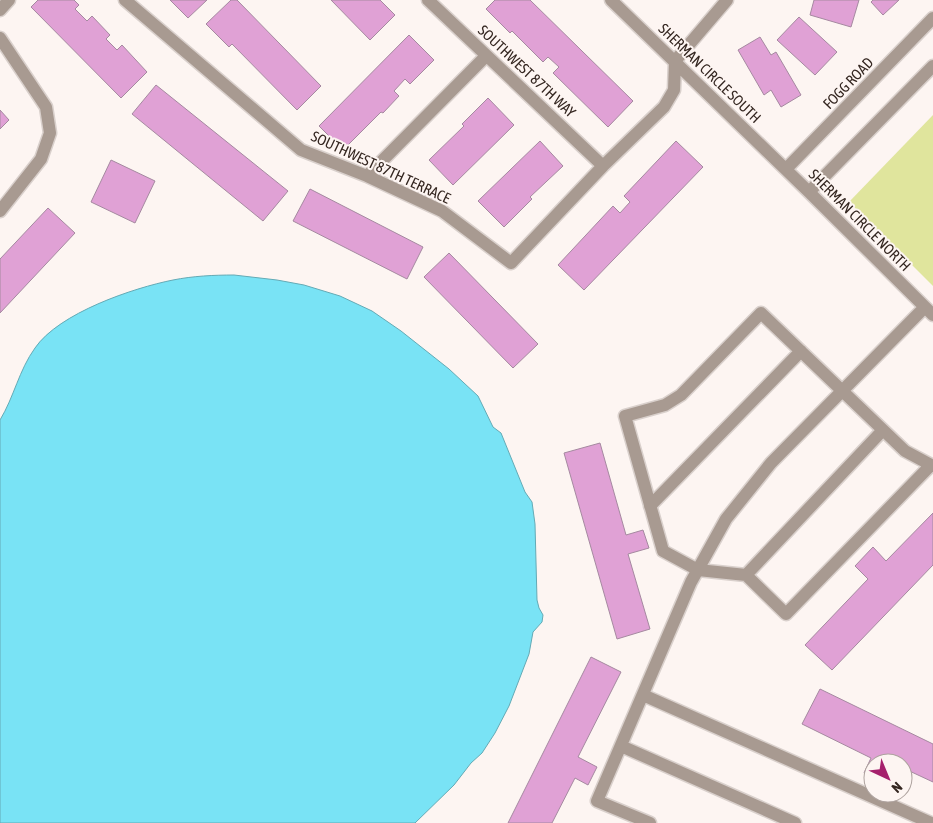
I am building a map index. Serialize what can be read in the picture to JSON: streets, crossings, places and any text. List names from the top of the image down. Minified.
{"streets":{"street":["SOUTHWEST 87TH WAY","SHERMAN CIRCLE SOUTH","FOGG ROAD","SOUTHWEST 87TH TERRACE","SHERMAN CIRCLE NORTH"]},"crossings":[["SOUTHWEST 87TH WAY","SOUTHWEST 87TH TERRACE"],["SHERMAN CIRCLE SOUTH","FOGG ROAD"],["SHERMAN CIRCLE SOUTH","SHERMAN CIRCLE NORTH"],["FOGG ROAD","SHERMAN CIRCLE NORTH"]],"north":"bottom right"}
